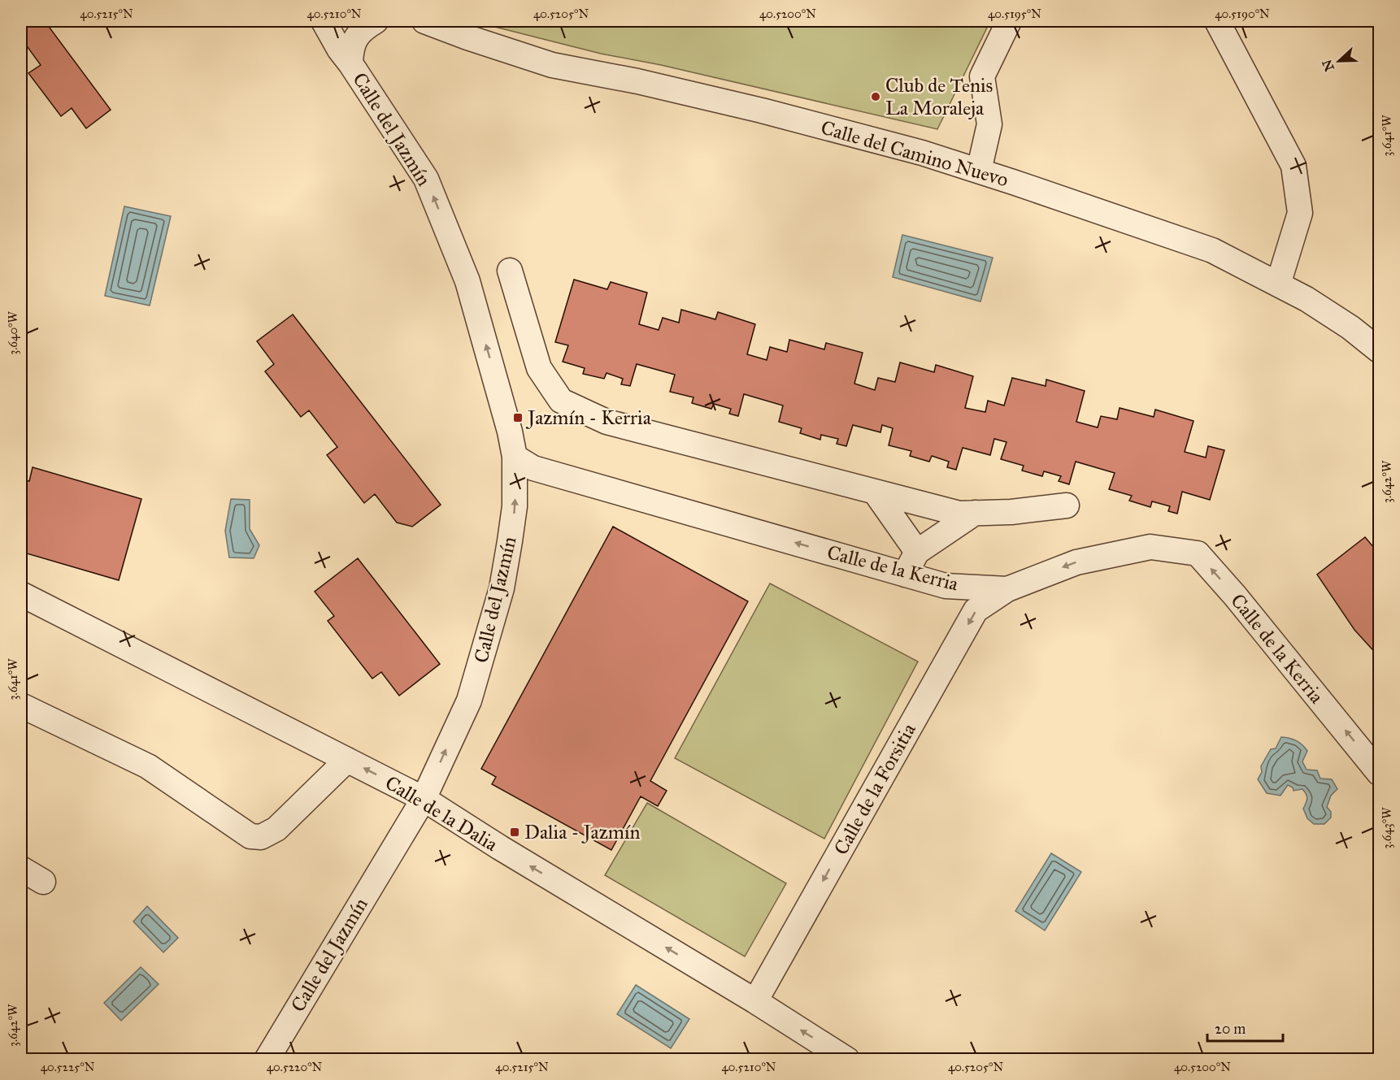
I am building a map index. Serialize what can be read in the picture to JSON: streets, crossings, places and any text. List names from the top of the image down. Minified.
{"streets":{"street":["Calle del Jazmín","Calle del Camino Nuevo","Calle de la Kerria","Calle de la Forsitia","Calle de la Dalia"]},"crossings":[["Calle del Jazmín","Calle de la Kerria"],["Calle del Jazmín","Calle de la Dalia"],["Calle de la Kerria","Calle de la Forsitia"],["Calle de la Forsitia","Calle de la Dalia"]],"one_way":["Calle del Jazmín","Calle de la Kerria","Calle de la Forsitia","Calle de la Dalia"],"places":{"other":["Club de Tenis La Moraleja"],"transit":["Jazmín - Kerria","Dalia - Jazmín"]},"scale_bar":"20 m","north":"left","coordinates":["40.5215°N","40.5210°N","40.5205°N","40.5200°N","40.5195°N","40.5190°N","3.641°W","3.640°W","3.642°W","3.643°W","40.5225°N","40.5220°N"]}
